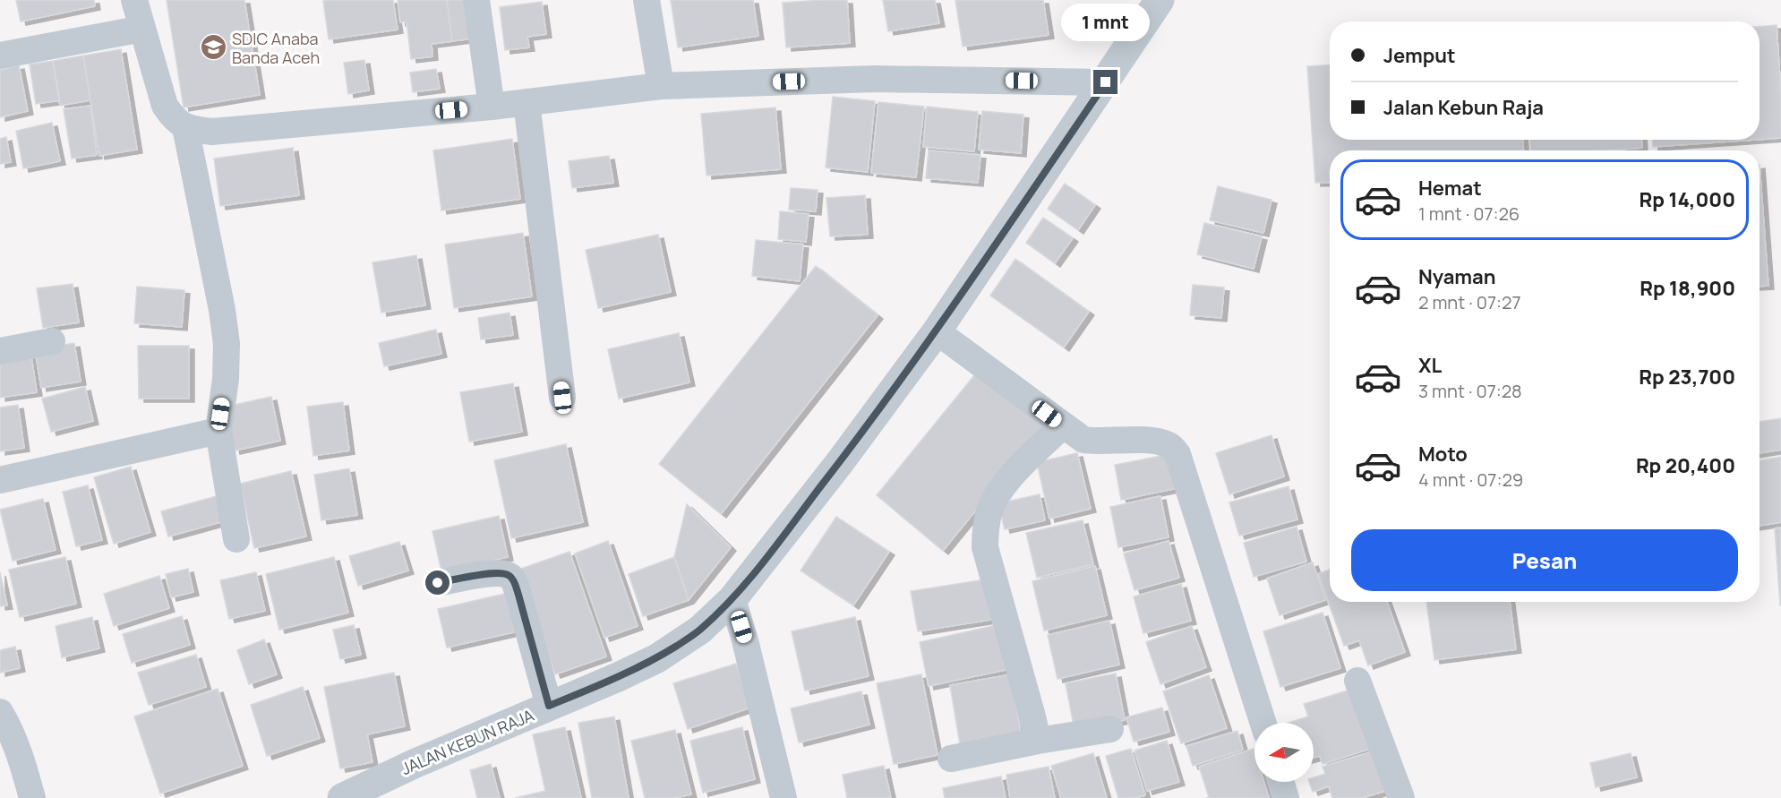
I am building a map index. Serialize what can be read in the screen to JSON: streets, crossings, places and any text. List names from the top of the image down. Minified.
{"streets":{"street":["JALAN KEBUN RAJA"]},"places":{"school or university":["SDIC Anaba Banda Aceh"]},"north":"left","page":{"bubble":"1 mnt","banner":["Jemput","Jalan Kebun Raja"],"list":[{"name":"Hemat","note":"1 mnt · 07:26","value":"Rp 14,000"},{"name":"Nyaman","note":"2 mnt · 07:27","value":"Rp 18,900"},{"name":"XL","note":"3 mnt · 07:28","value":"Rp 23,700"},{"name":"Moto","note":"4 mnt · 07:29","value":"Rp 20,400"}],"buttons":"Pesan"}}
